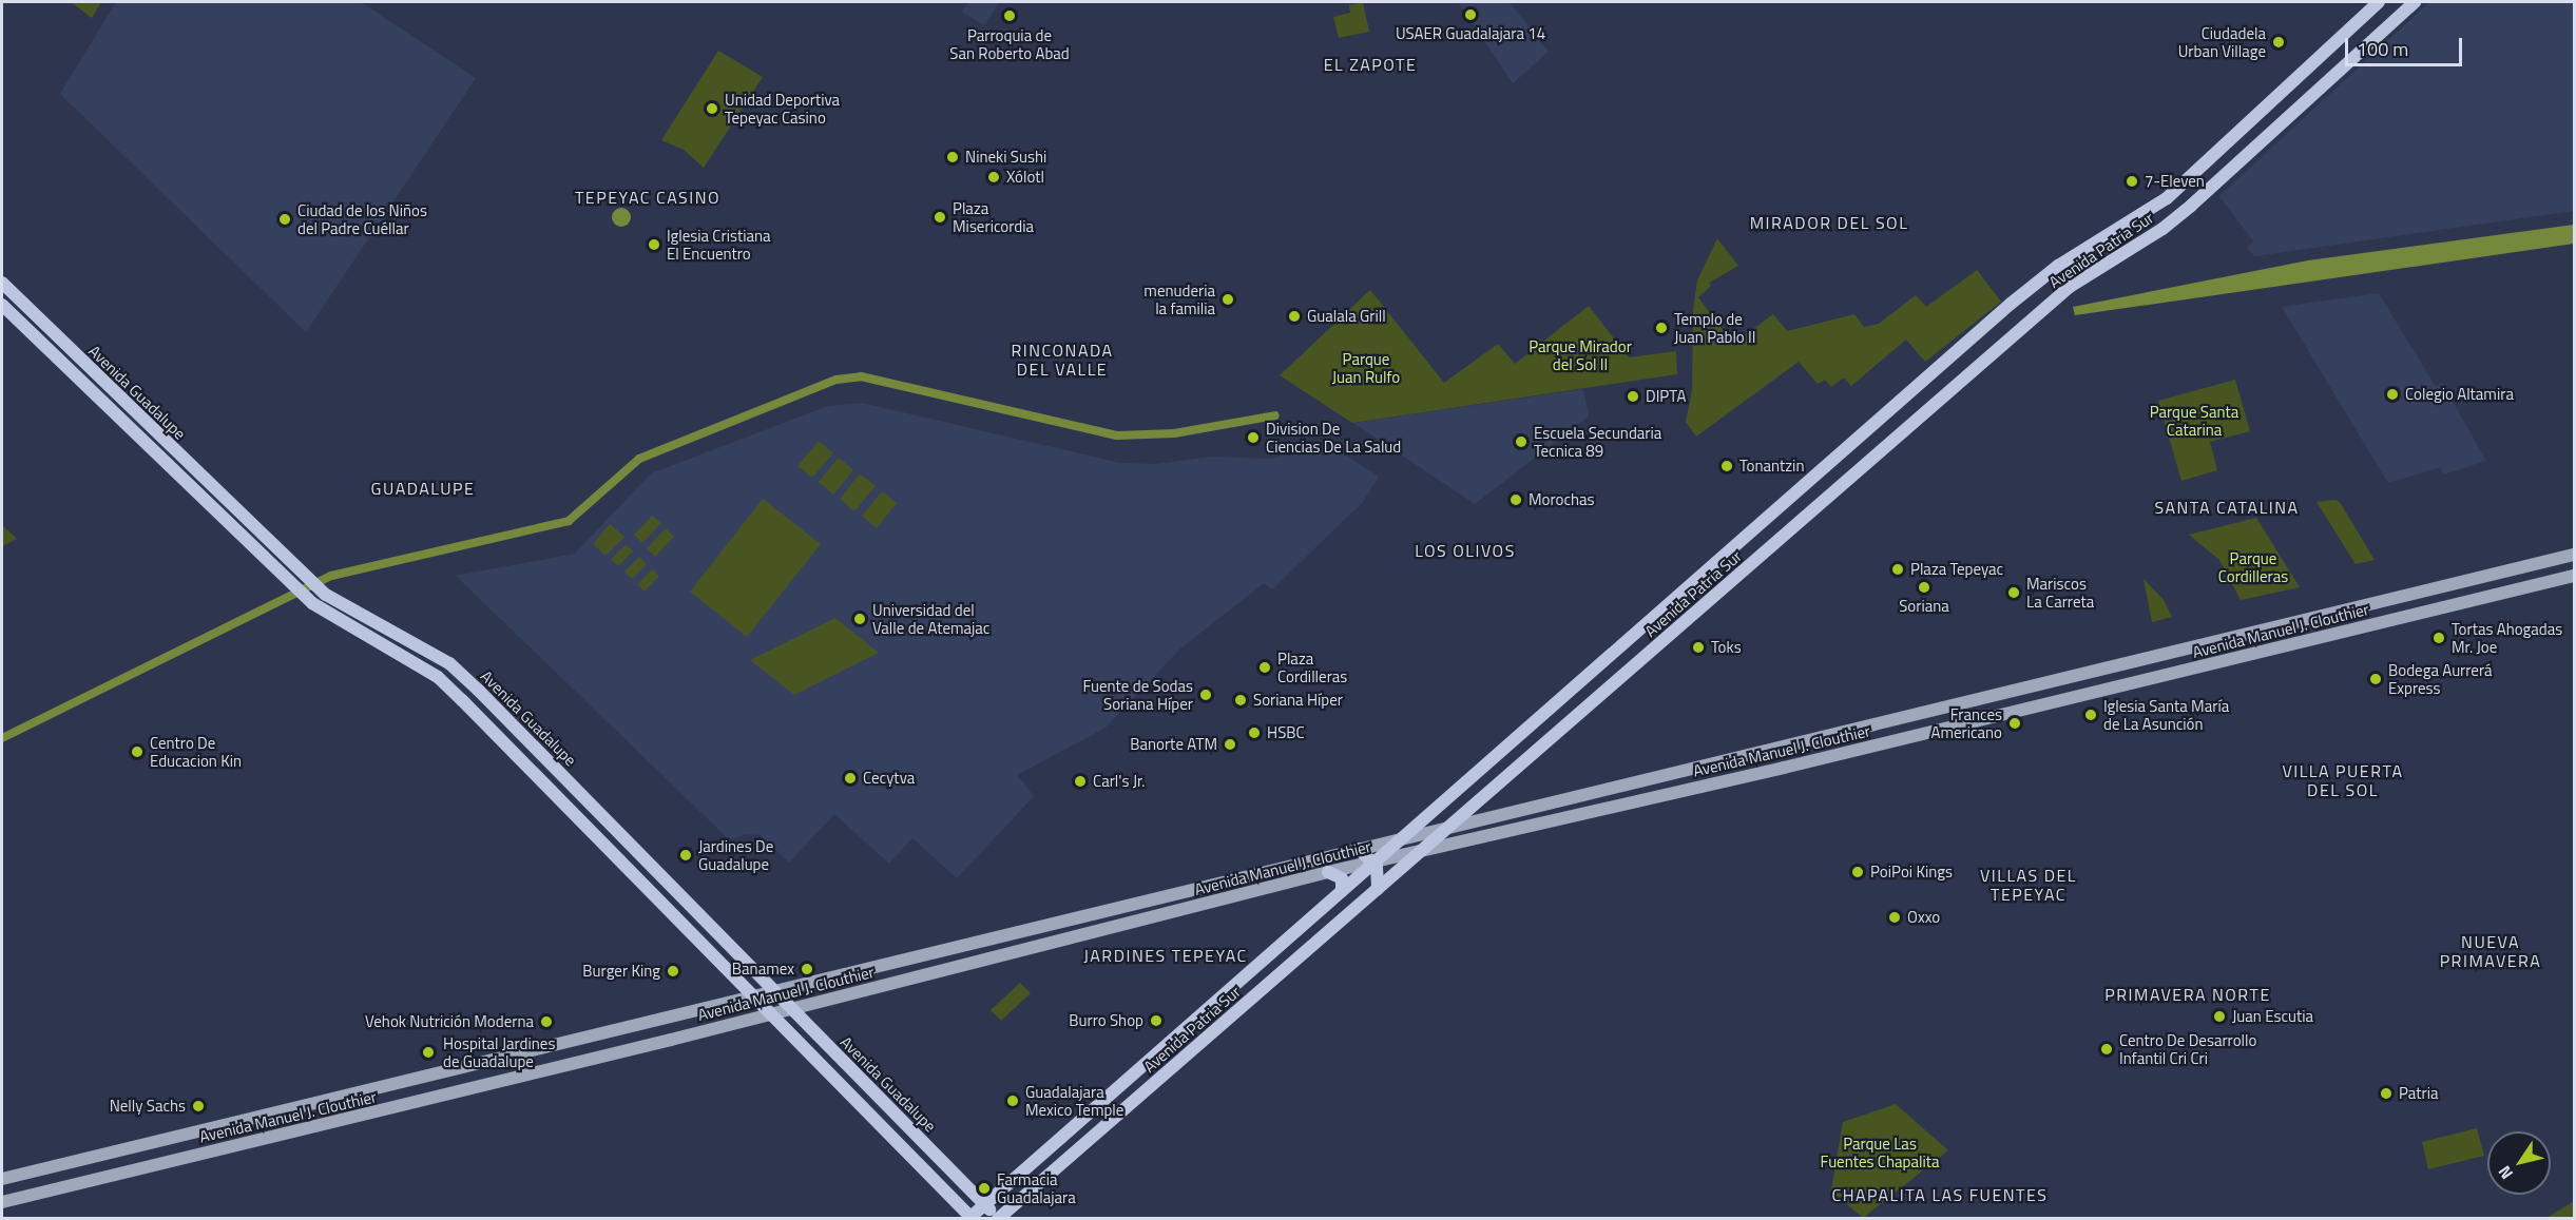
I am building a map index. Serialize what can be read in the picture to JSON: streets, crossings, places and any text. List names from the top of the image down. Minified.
{"streets":{"main road":["Avenida Patria Sur","Avenida Guadalupe","Avenida Manuel J. Clouthier"]},"crossings":[["Avenida Patria Sur","Avenida Guadalupe"],["Avenida Patria Sur","Avenida Manuel J. Clouthier"],["Avenida Guadalupe","Avenida Manuel J. Clouthier"]],"districts":["EL ZAPOTE","TEPEYAC CASINO","MIRADOR DEL SOL","RINCONADA DEL VALLE","GUADALUPE","SANTA CATALINA","LOS OLIVOS","VILLA PUERTA DEL SOL","VILLAS DEL TEPEYAC","NUEVA PRIMAVERA","JARDINES TEPEYAC","PRIMAVERA NORTE","CHAPALITA LAS FUENTES"],"parks":["Parque Mirador del Sol II","Parque Juan Rulfo","Parque Santa Catarina","Parque Cordilleras","Parque Las Fuentes Chapalita"],"places":["USAER Guadalajara 14","Parroquia de San Roberto Abad","Ciudadela Urban Village","Unidad Deportiva Tepeyac Casino","Nineki Sushi","Xólotl","7-Eleven","Plaza Misericordia","Ciudad de los Niños del Padre Cuéllar","Iglesia Cristiana El Encuentro","menuderia la familia","Gualala Grill","Templo de Juan Pablo II","Colegio Altamira","DIPTA","Division De Ciencias De La Salud","Escuela Secundaria Tecnica 89","Tonantzin","Morochas","Plaza Tepeyac","Soriana","Mariscos La Carreta","Universidad del Valle de Atemajac","Tortas Ahogadas Mr. Joe","Toks","Plaza Cordilleras","Bodega Aurrerá Express","Fuente de Sodas Soriana Híper","Soriana Híper","Iglesia Santa María de La Asunción","Frances Americano","HSBC","Banorte ATM","Centro De Educacion Kin","Cecytva","Carl's Jr.","Jardines De Guadalupe","PoiPoi Kings","Oxxo","Banamex","Burger King","Juan Escutia","Burro Shop","Vehok Nutrición Moderna","Centro De Desarrollo Infantil Cri Cri","Hospital Jardines de Guadalupe","Patria","Guadalajara Mexico Temple","Nelly Sachs","Farmacia Guadalajara"],"scale_bar":"100 m","north":"bottom left"}
